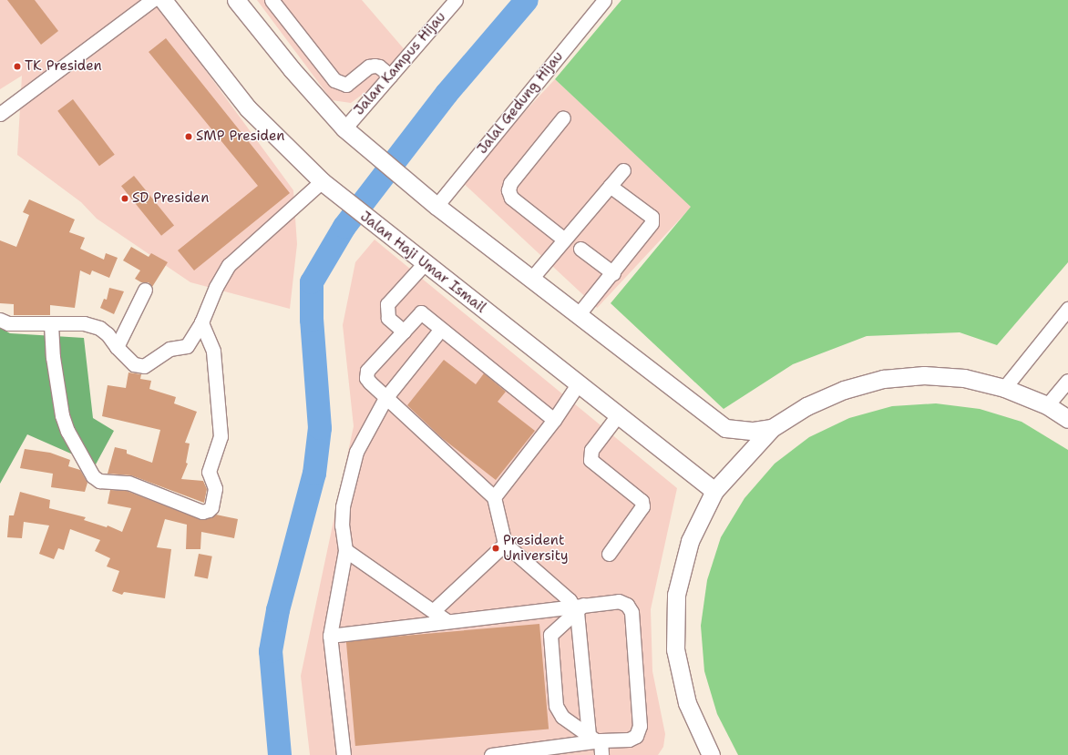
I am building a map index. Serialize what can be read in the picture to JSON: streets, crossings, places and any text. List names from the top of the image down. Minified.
{"streets":{"main road":["Jalan Haji Umar Ismail"],"street":["Jalan Kampus Hijau","Jalal Gedung Hijau"]},"places":["TK Presiden","SMP Presiden","SD Presiden","President University"]}
